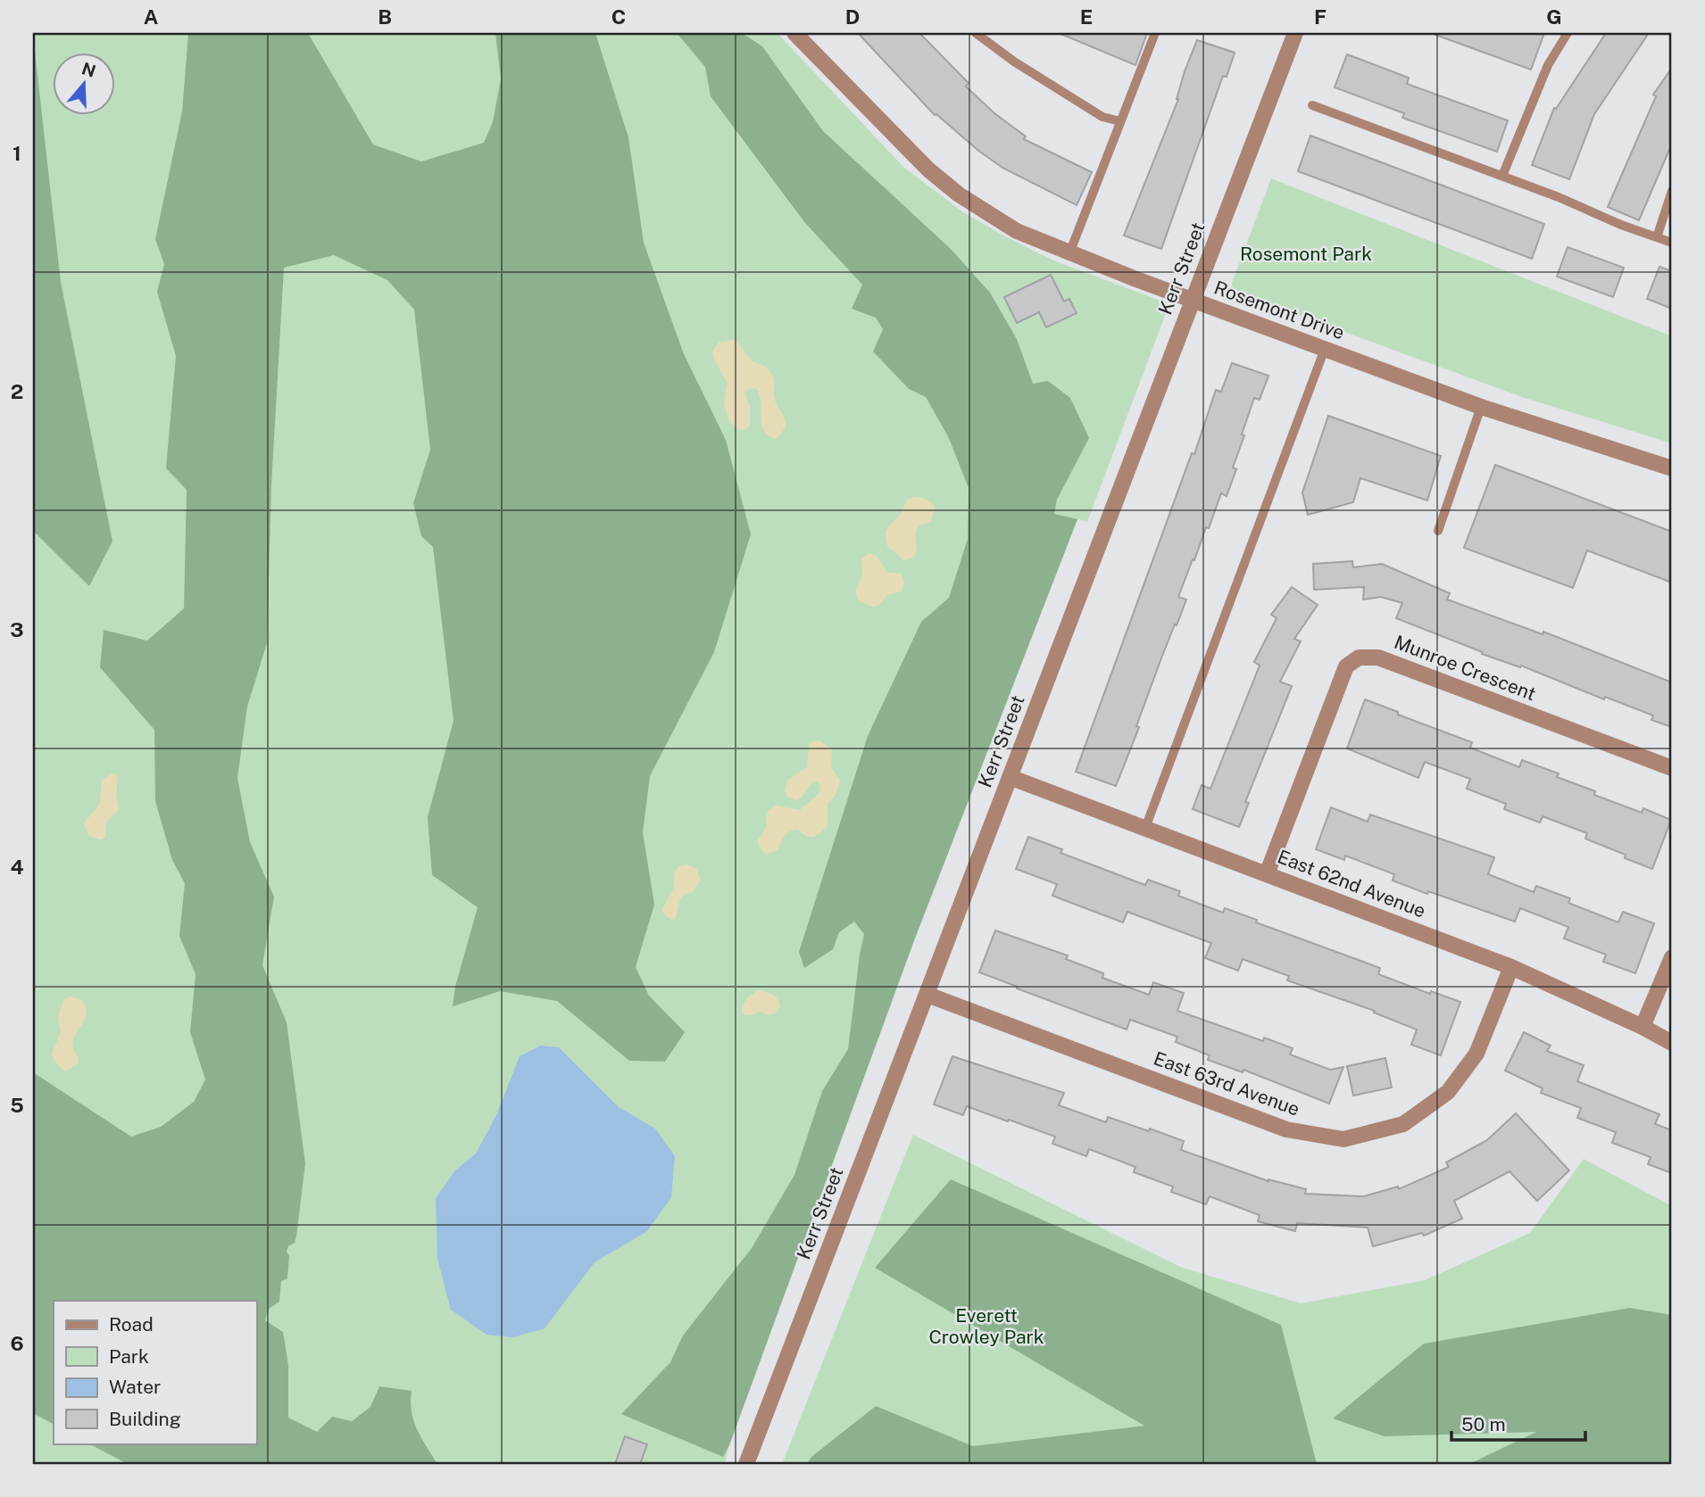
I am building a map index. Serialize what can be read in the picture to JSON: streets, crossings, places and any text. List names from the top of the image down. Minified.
{"streets":{"street":["Kerr Street","Rosemont Drive","Munroe Crescent","East 62nd Avenue","East 63rd Avenue"]},"crossings":[["Kerr Street","Rosemont Drive"],["Kerr Street","East 62nd Avenue"],["Kerr Street","East 63rd Avenue"],["Munroe Crescent","East 62nd Avenue"],["East 62nd Avenue","East 63rd Avenue"]],"parks":["Rosemont Park","Everett Crowley Park"],"legend":["Road","Park","Water","Building"],"scale_bar":"50 m","north":"top","grid":{"columns":["A","B","C","D","E","F","G"],"rows":["1","2","3","4","5","6"]}}
